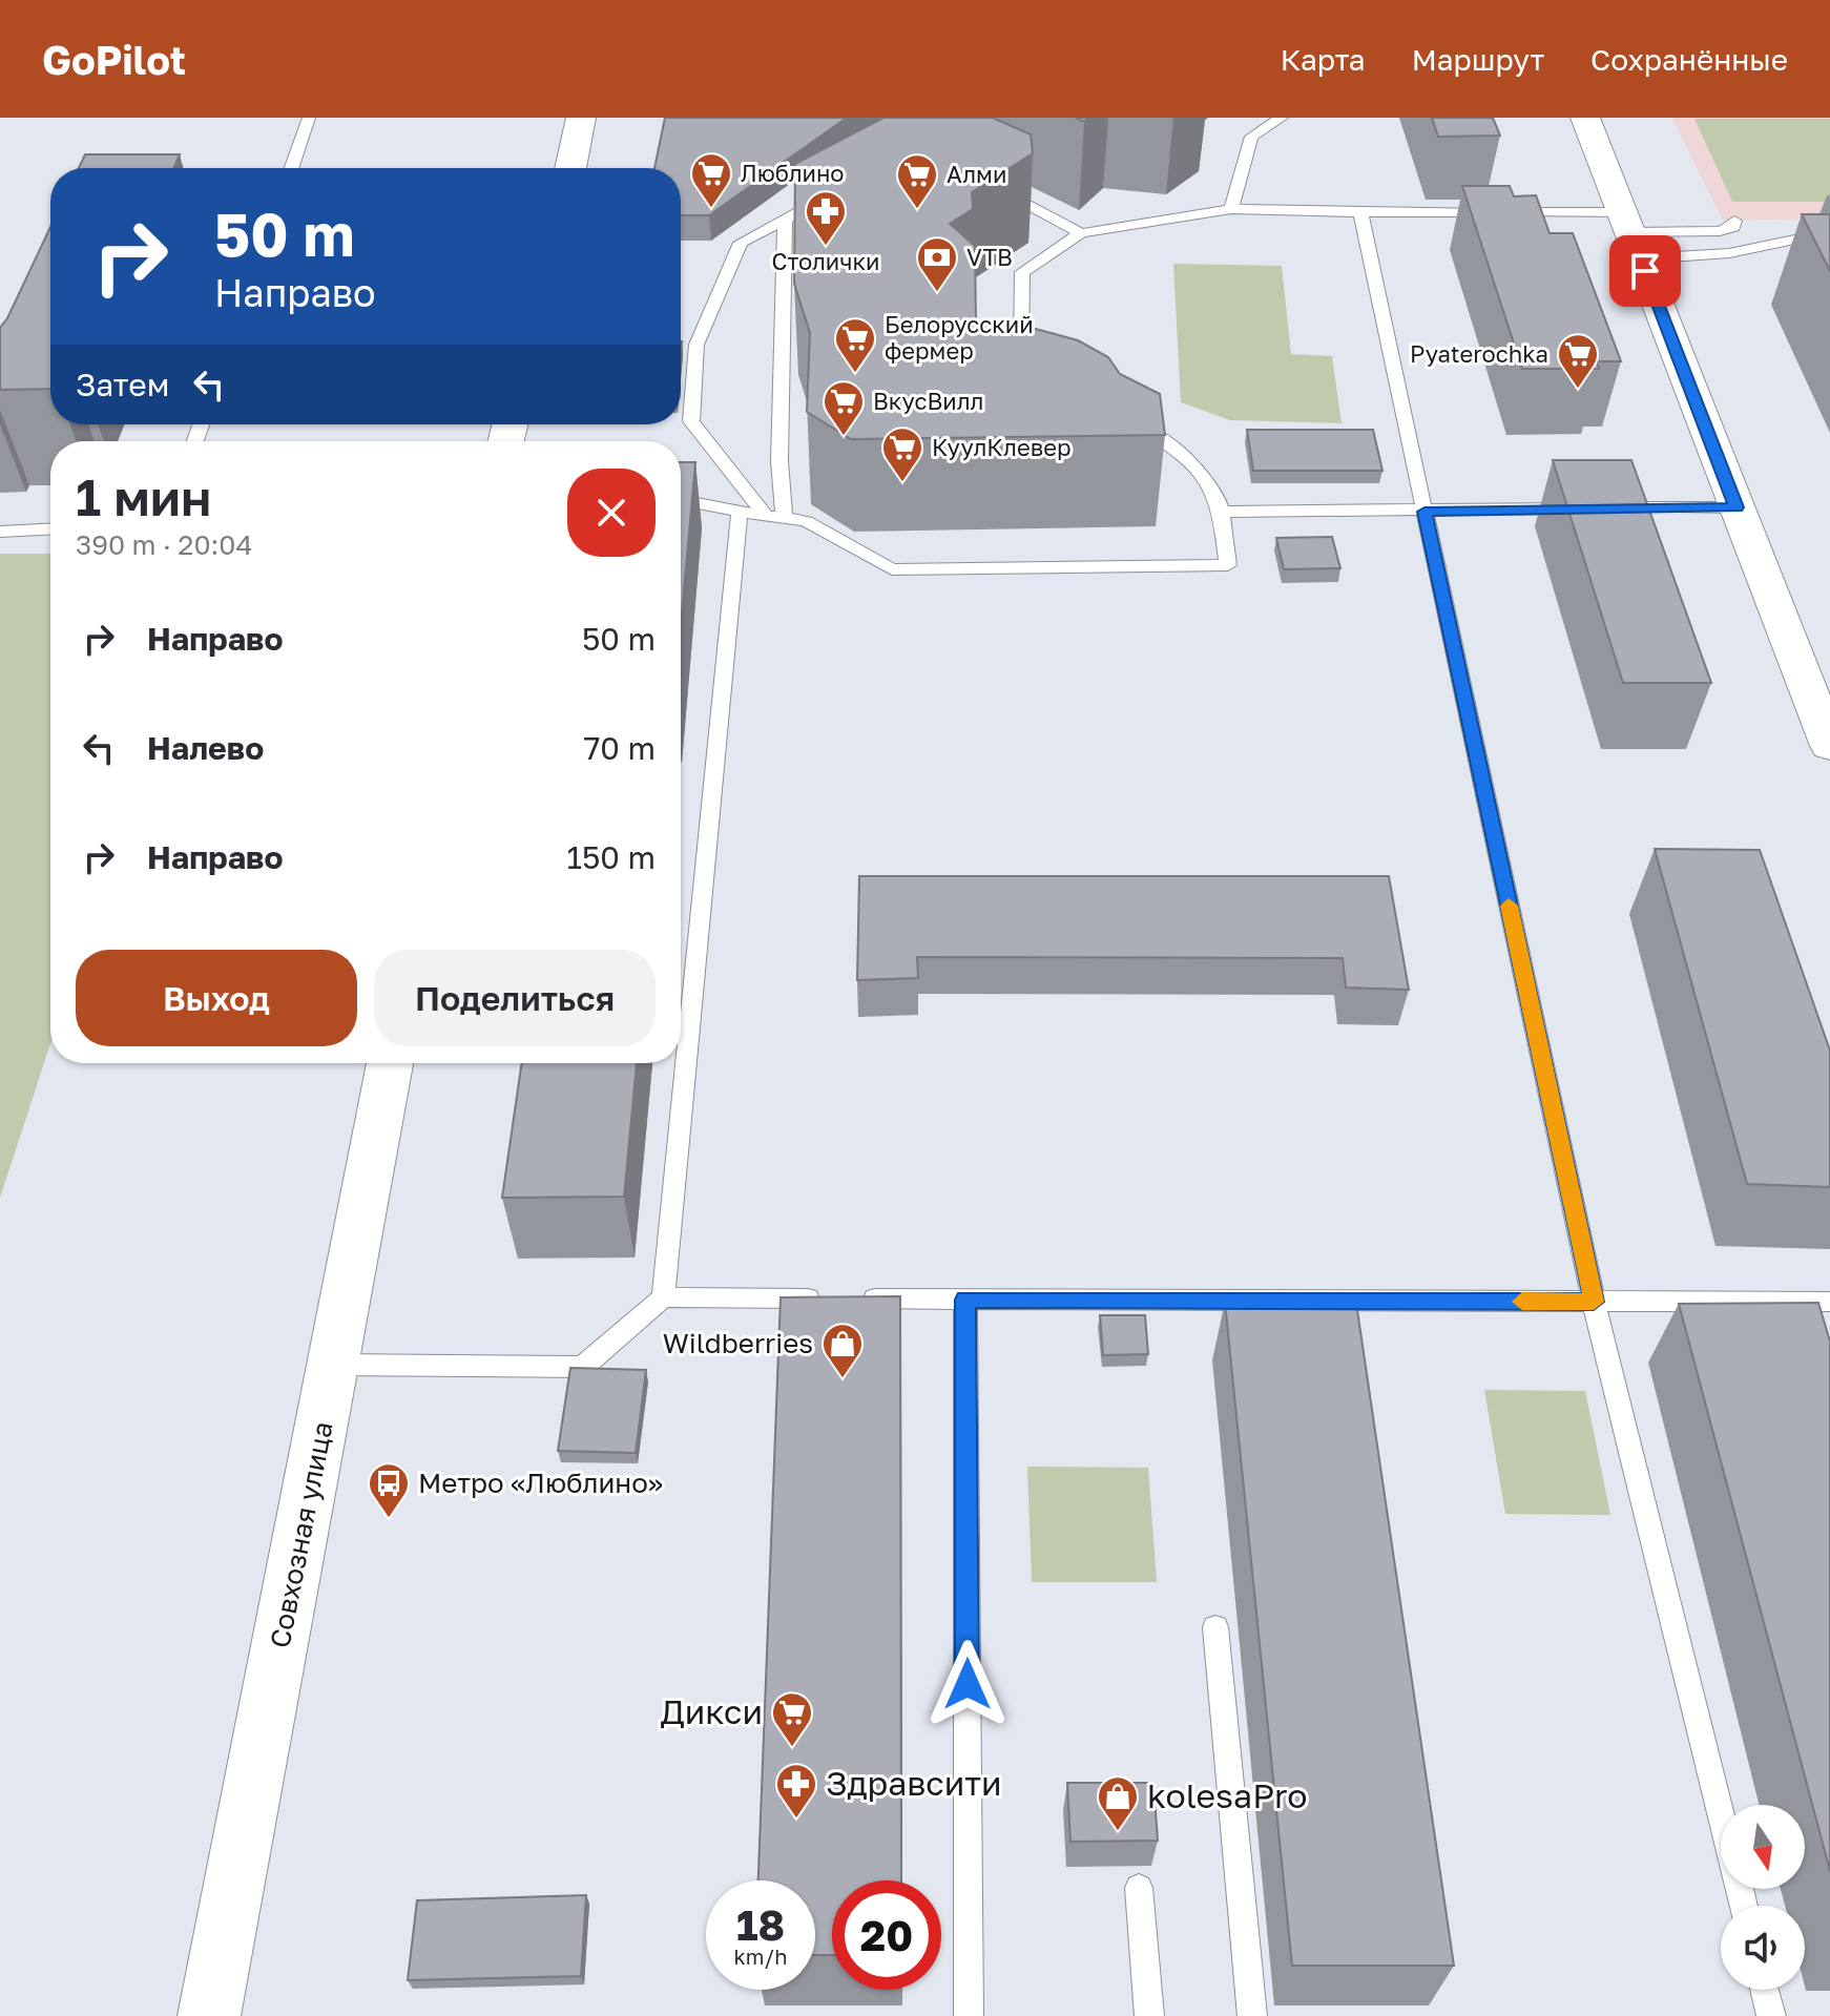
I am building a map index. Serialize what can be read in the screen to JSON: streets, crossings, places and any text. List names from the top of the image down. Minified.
{"streets":{"street":["Совхозная улица"]},"places":{"supermarket":["Люблино","Алми","Белорусский фермер","Pyaterochka","ВкусВилл","КуулКлевер","Дикси"],"pharmacy":["Столички","Здравсити"],"bank":["VTB"],"shop":["Wildberries","kolesaPro"],"bus stop":["Метро «Люблино»"]},"north":"bottom","page":{"header":"GoPilot","nav":["Карта","Маршрут","Сохранённые"],"turn":["50 m","Направо"],"then":"Затем","heading":["1 мин","390 m · 20:04"],"list":[{"name":"Направо","value":"50 m"},{"name":"Налево","value":"70 m"},{"name":"Направо","value":"150 m"}],"buttons":["Выход","Поделиться"],"speed":"18 km/h","limit":"20"}}
